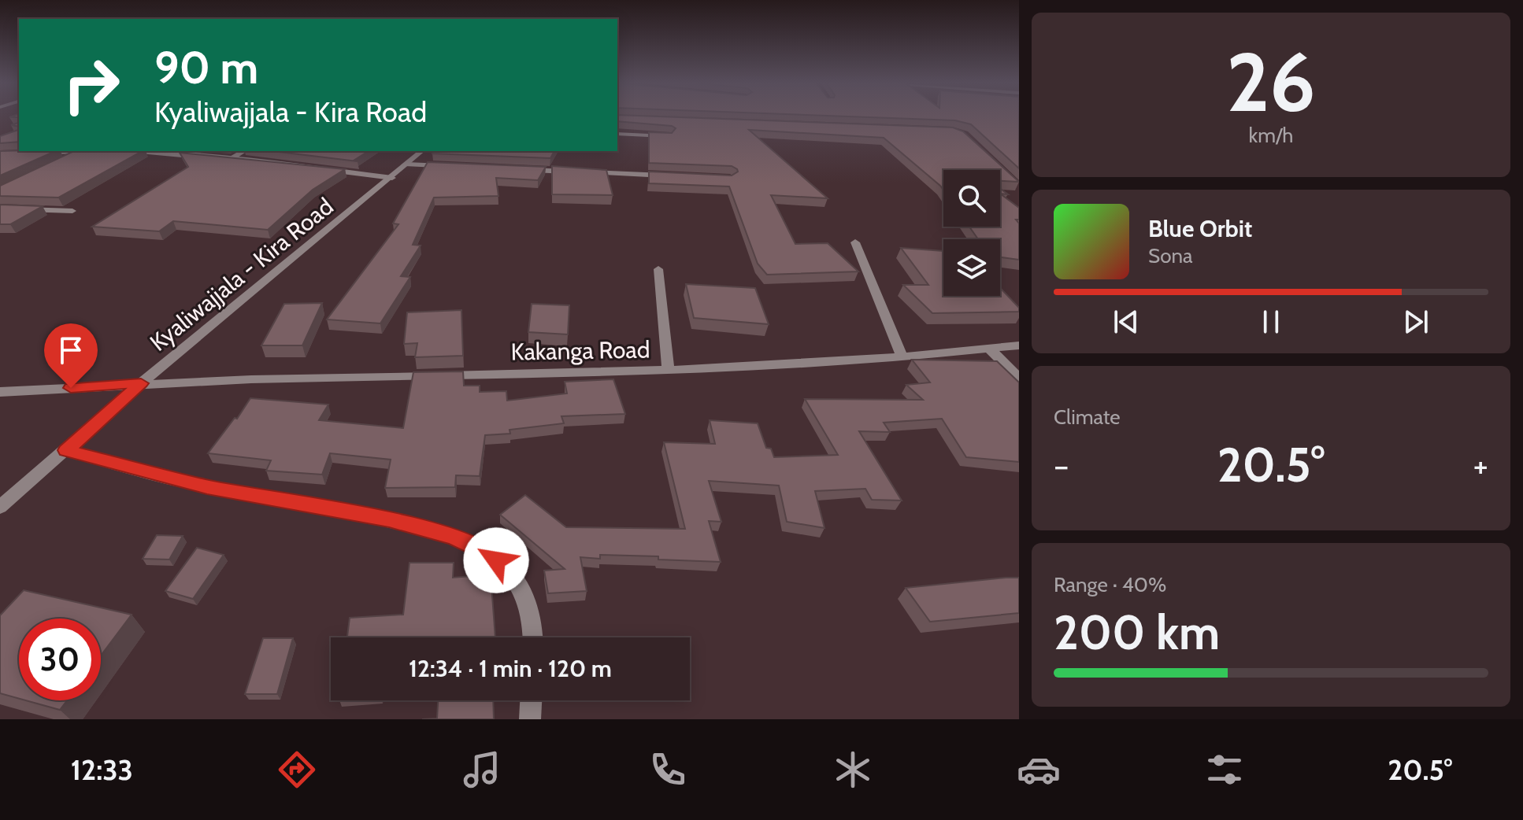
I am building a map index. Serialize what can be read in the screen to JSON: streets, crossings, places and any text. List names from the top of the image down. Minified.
{"streets":{"street":["Kyaliwajjala - Kira Road","Kakanga Road"]},"crossings":[["Kyaliwajjala - Kira Road","Kakanga Road"]],"page":{"tile":[["26","km/h"],"Climate",["Range · 40%","200 km"]],"turn":["90 m","Kyaliwajjala - Kira Road"],"song":["Blue Orbit","Sona"],"heat":["−","20.5°","+"],"limit":"30","trip":"12:34 · 1 min · 120 m","tabs":["12:33","20.5°"]}}
